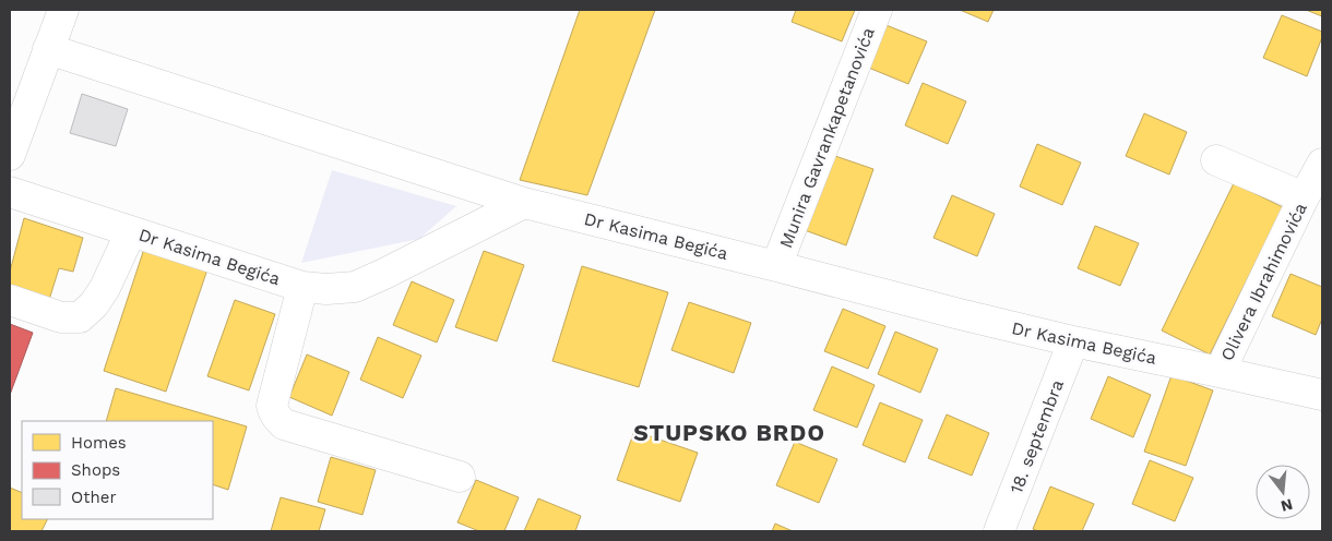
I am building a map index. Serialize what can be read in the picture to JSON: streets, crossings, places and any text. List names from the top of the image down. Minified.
{"streets":{"street":["Munira Gavrankapetanovića","Dr Kasima Begića","Olivera Ibrahimovića","18. septembra"]},"crossings":[["Munira Gavrankapetanovića","Dr Kasima Begića"],["Dr Kasima Begića","Olivera Ibrahimovića"],["Dr Kasima Begića","18. septembra"]],"districts":["STUPSKO BRDO"],"legend":["Homes","Shops","Other"],"north":"bottom"}
